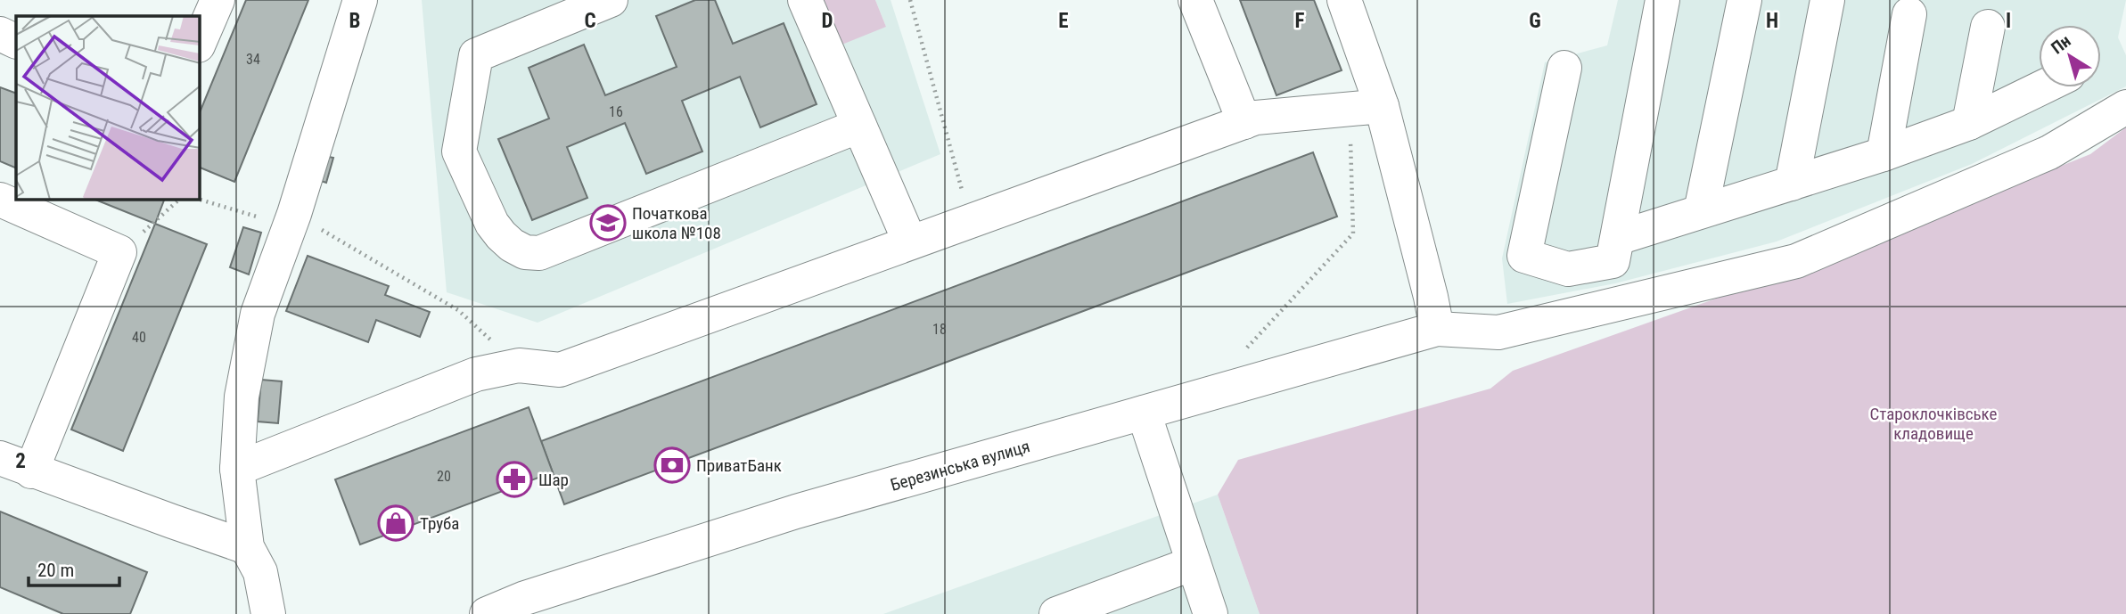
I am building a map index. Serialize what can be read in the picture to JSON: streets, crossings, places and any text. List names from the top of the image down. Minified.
{"streets":{"street":["Березинська вулиця"]},"parks":["Староклочківське кладовище"],"places":{"school or university":["Початкова школа №108"],"bank":["ПриватБанк"],"pharmacy":["Шар"],"shop":["Труба"]},"house_numbers":["34","16","18","40","20"],"scale_bar":"20 m","north":"top left","grid":{"columns":["B","C","D","E","F","G","H","I"],"rows":["2"]}}
